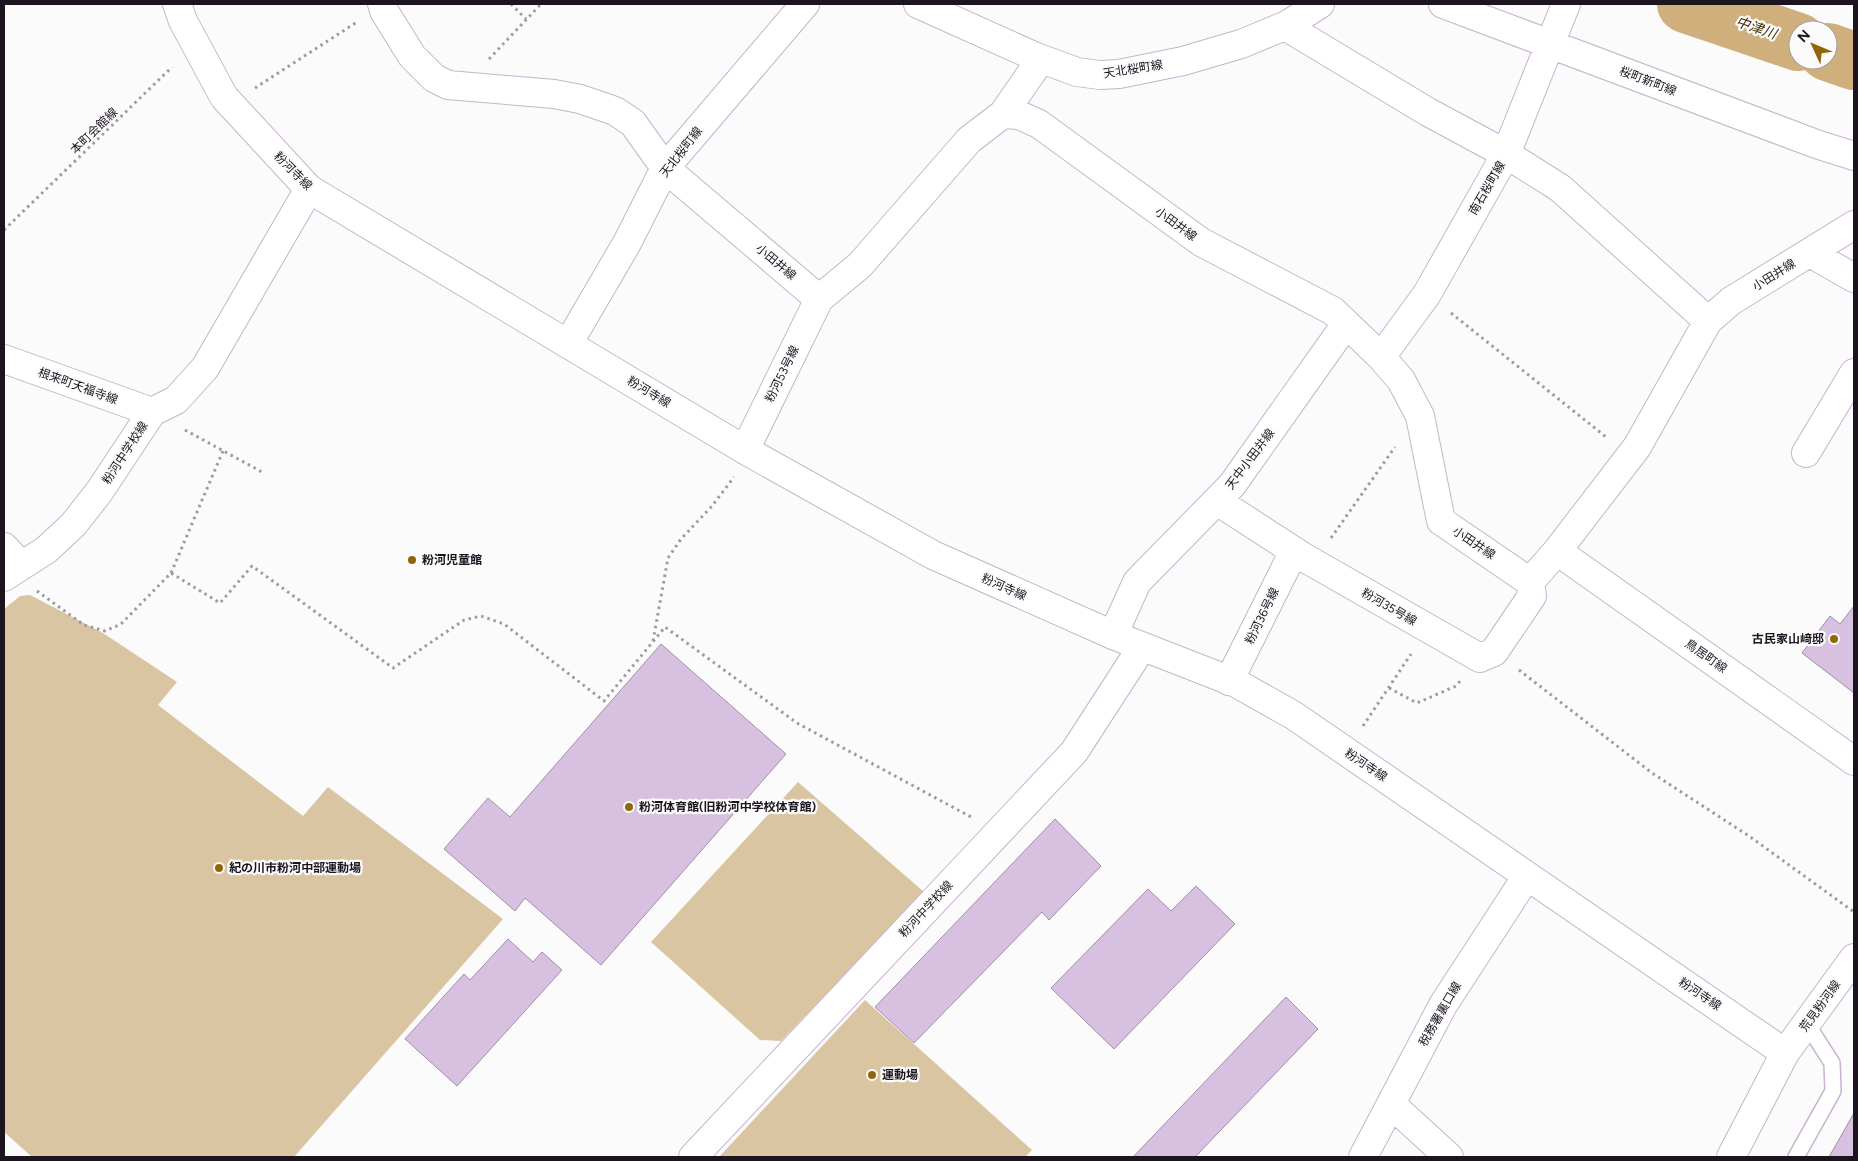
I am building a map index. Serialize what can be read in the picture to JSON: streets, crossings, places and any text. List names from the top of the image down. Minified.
{"streets":{"street":["天北桜町線","桜町新町線","粉河寺線","南石桜町線","小田井線","粉河53号線","根来町天福寺線","粉河中学校線","天中小田井線","粉河35号線","粉河36号線","鳥居町線","荒見粉河線","税務署裏口線"],"path":["本町会館線"]},"crossings":[["天北桜町線","粉河寺線"],["天北桜町線","小田井線"],["桜町新町線","南石桜町線"],["本町会館線","粉河寺線"],["粉河寺線","粉河53号線"],["粉河寺線","粉河中学校線"],["粉河寺線","天中小田井線"],["粉河寺線","粉河36号線"],["粉河寺線","荒見粉河線"],["粉河寺線","税務署裏口線"],["南石桜町線","小田井線"],["小田井線","粉河53号線"],["小田井線","天中小田井線"],["小田井線","鳥居町線"],["根来町天福寺線","粉河中学校線"],["天中小田井線","粉河35号線"],["粉河35号線","粉河36号線"]],"water":["中津川"],"places":["粉河児童館","古民家山﨑邸","粉河体育館(旧粉河中学校体育館)","紀の川市粉河中部運動場","運動場"],"north":"top left"}
